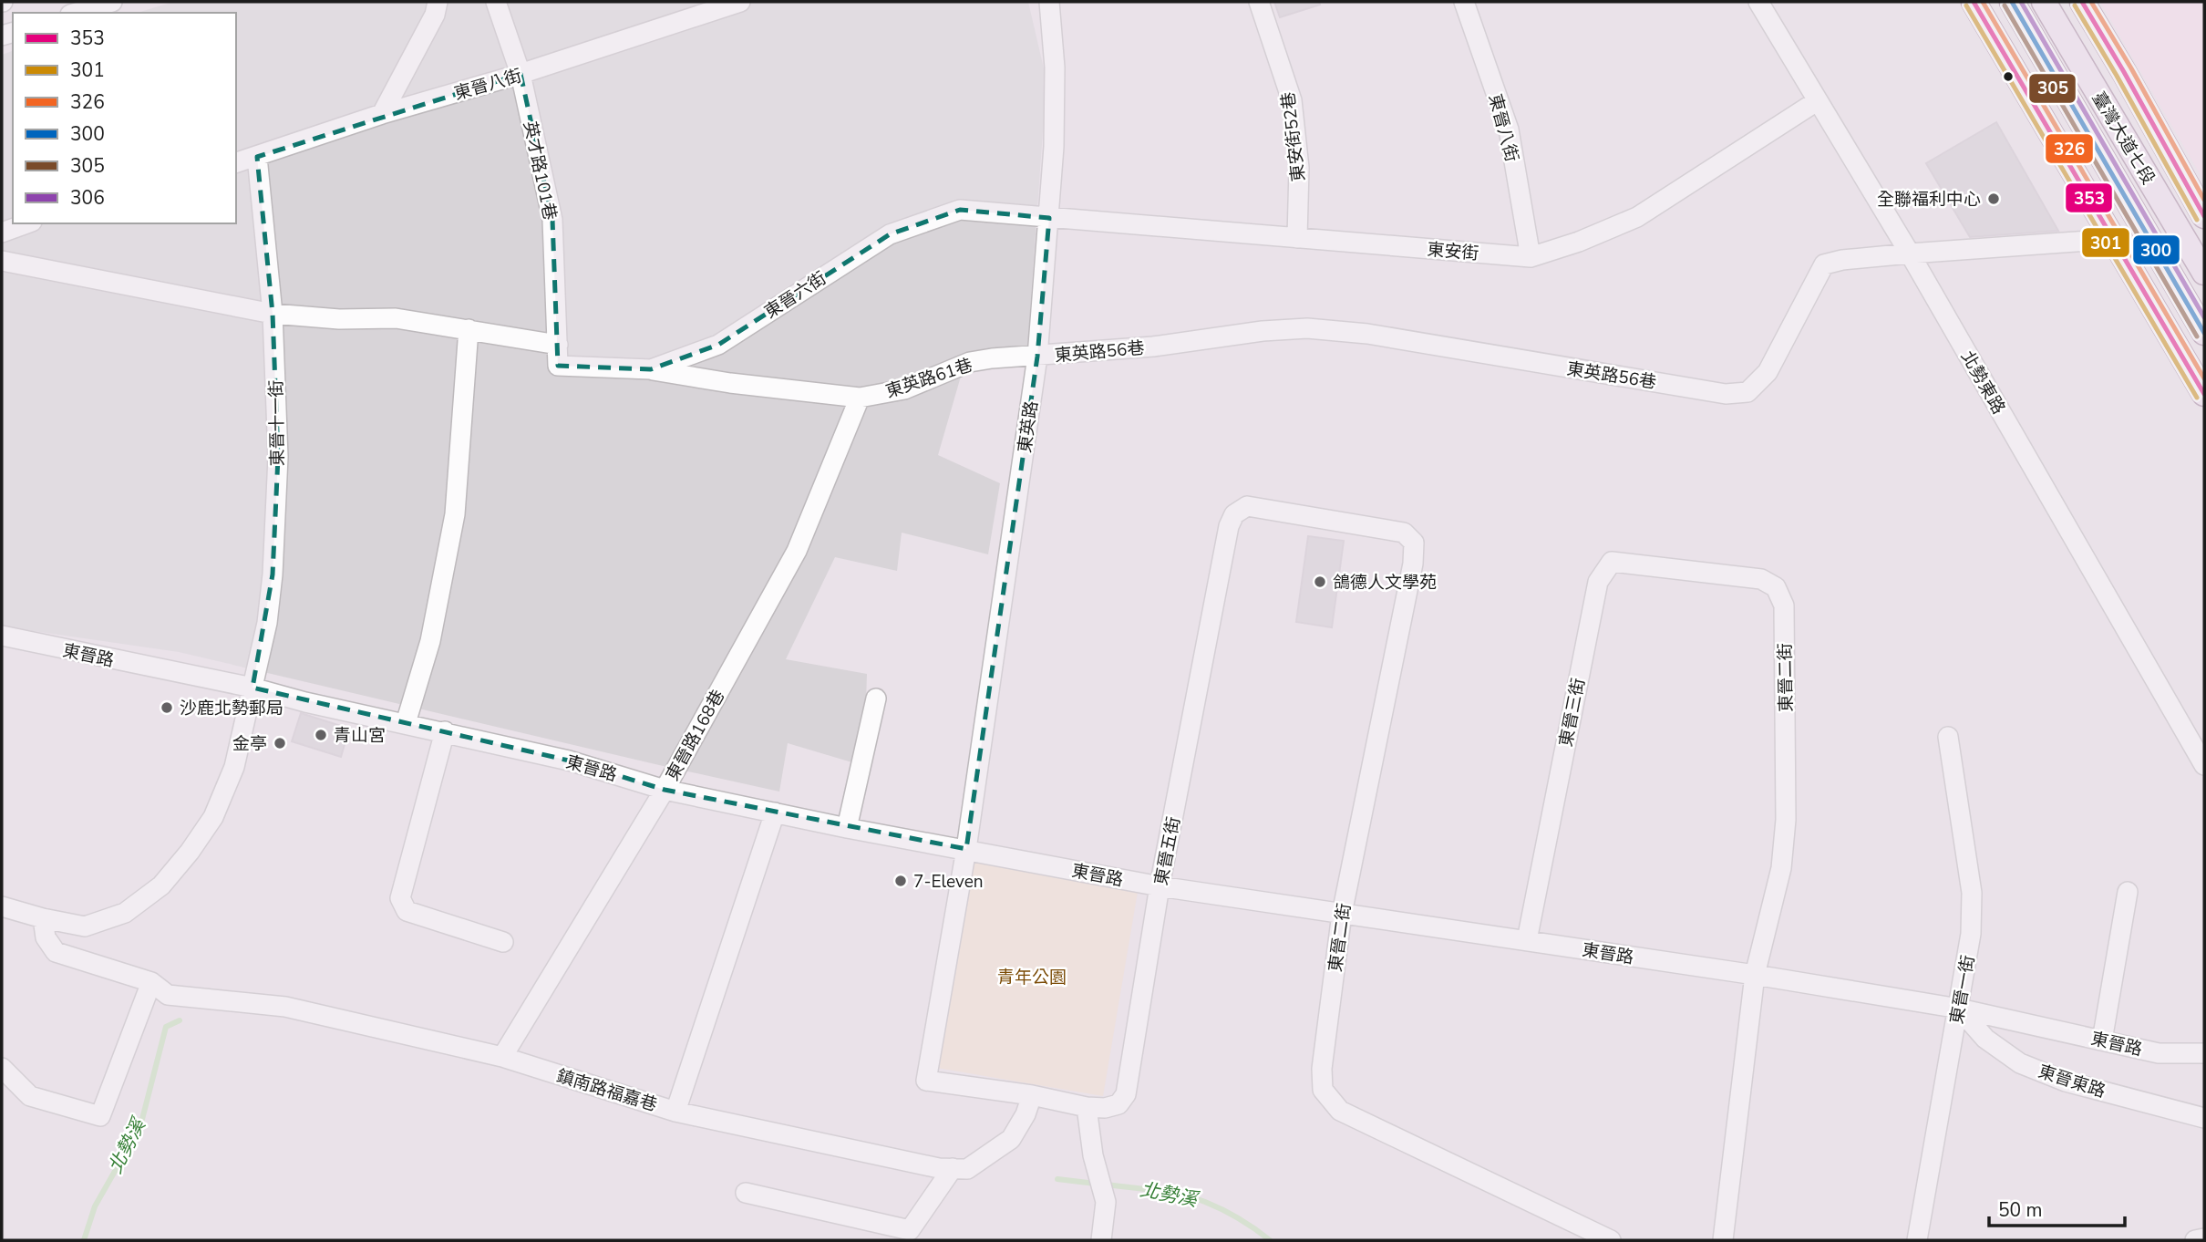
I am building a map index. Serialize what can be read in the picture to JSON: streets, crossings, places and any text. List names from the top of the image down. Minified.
{"streets":{"main road":["臺灣大道七段"],"street":["東晉八街","東安街52巷","英才路101巷","東安街","東晉六街","東英路56巷","東英路61巷","北勢東路","東晉十一街","東英路","東晉路","東晉二街","東晉三街","東晉路168巷","東晉五街","東晉一街","東晉東路","鎮南路福嘉巷"]},"crossings":[["東晉八街","英才路101巷"],["東晉八街","東安街"],["東晉八街","東晉十一街"],["東安街52巷","東安街"],["英才路101巷","東晉六街"],["東安街","東晉六街"],["東安街","北勢東路"],["東安街","東英路"],["東晉六街","東英路61巷"],["東晉六街","東英路"],["東英路56巷","東英路61巷"],["東英路56巷","北勢東路"],["東英路56巷","東英路"],["東英路61巷","東英路"],["東英路61巷","東晉路168巷"],["東晉十一街","東晉路"],["東英路","東晉路"],["東英路","東晉五街"],["東晉路","東晉二街"],["東晉路","東晉三街"],["東晉路","東晉路168巷"],["東晉路","東晉五街"],["東晉路","東晉一街"],["東晉路","東晉東路"],["東晉二街","東晉三街"],["東晉二街","東晉五街"],["東晉路168巷","鎮南路福嘉巷"],["東晉五街","鎮南路福嘉巷"],["東晉一街","東晉東路"]],"water":["北勢溪"],"parks":["青年公園"],"places":["全聯福利中心","鴿德人文學苑","沙鹿北勢郵局","青山宮","金亭","7-Eleven"],"lines":["transit line 353","transit line 326","transit line 300","transit line 306","transit line 301","transit line 305"],"legend":["353","301","326","300","305","306"],"scale_bar":"50 m"}
